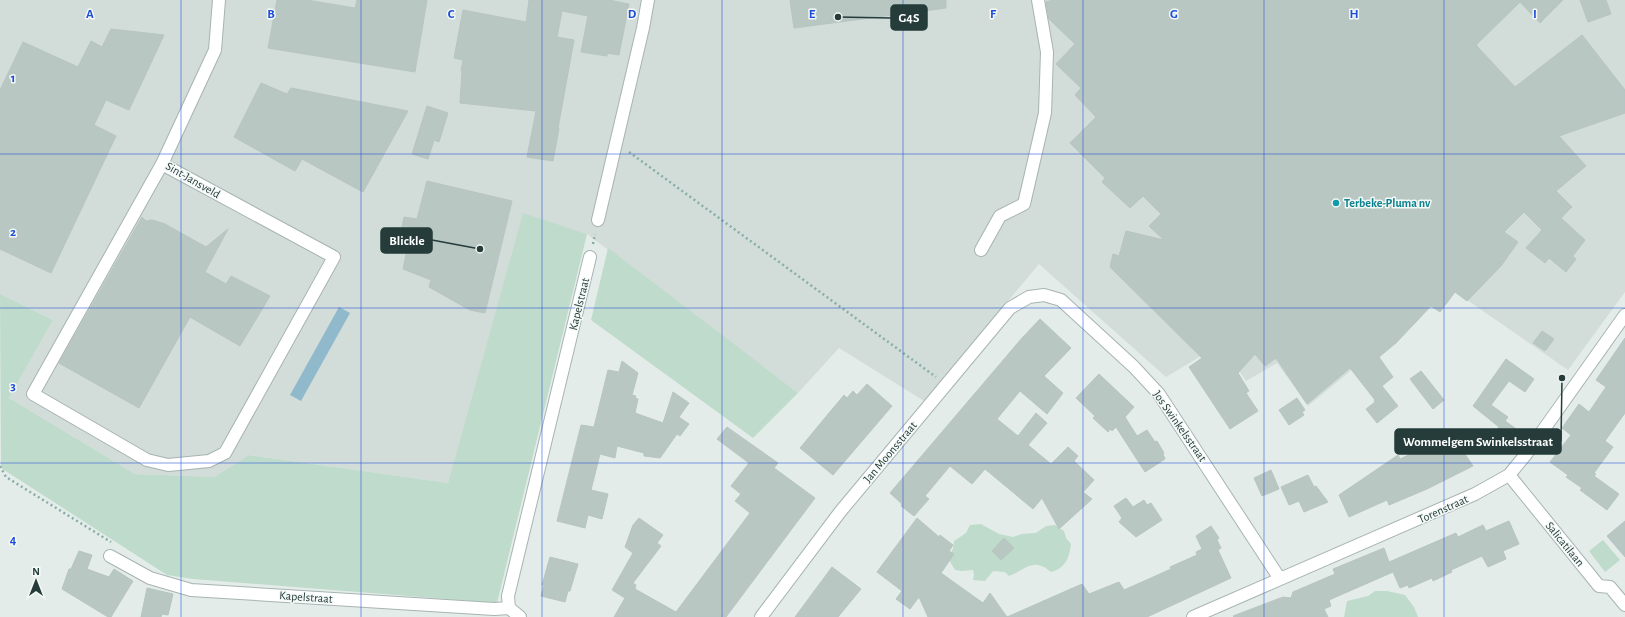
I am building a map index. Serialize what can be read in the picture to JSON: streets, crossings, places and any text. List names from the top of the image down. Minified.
{"streets":{"street":["Sint-Jansveld","Kapelstraat","Jos Swinkelsstraat","Jan Moonsstraat","Torenstraat","Salicatilaan"]},"crossings":[["Jos Swinkelsstraat","Jan Moonsstraat"],["Jos Swinkelsstraat","Torenstraat"],["Torenstraat","Salicatilaan"]],"places":["G4S","Terbeke-Pluma nv","Blickle","Wommelgem Swinkelsstraat"],"north":"top","grid":{"columns":["A","B","C","D","E","F","G","H","I"],"rows":["1","2","3","4"]}}
